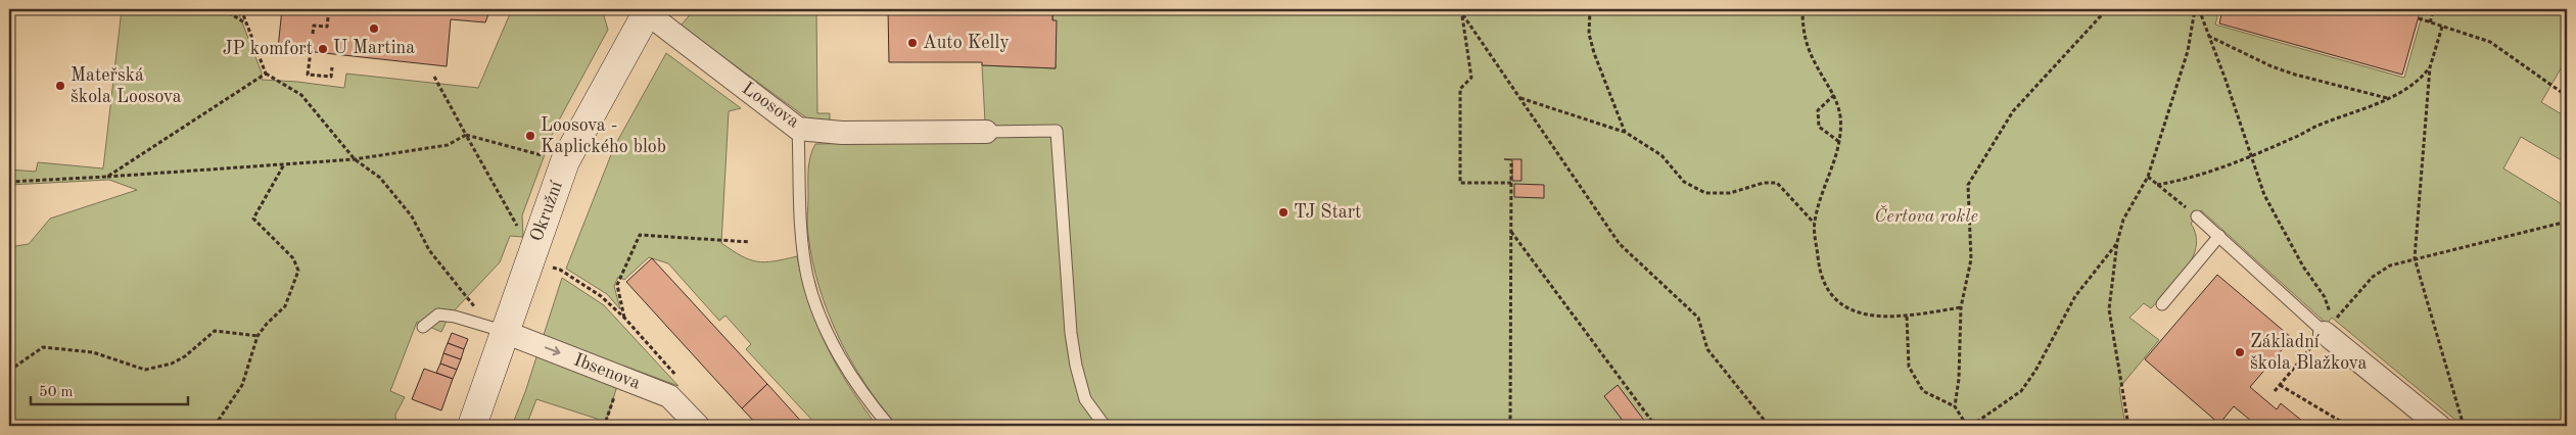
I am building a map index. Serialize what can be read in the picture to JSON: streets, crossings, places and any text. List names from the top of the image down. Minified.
{"streets":{"street":["Loosova","Okružní","Ibsenova"]},"crossings":[["Loosova","Okružní"],["Okružní","Ibsenova"]],"one_way":["Ibsenova"],"parks":["Čertova rokle"],"places":["U Martina","Auto Kelly","JP komfort","Mateřská škola Loosova","Loosova - Kaplického blob","TJ Start","Základní škola Blažkova"],"scale_bar":"50 m"}
